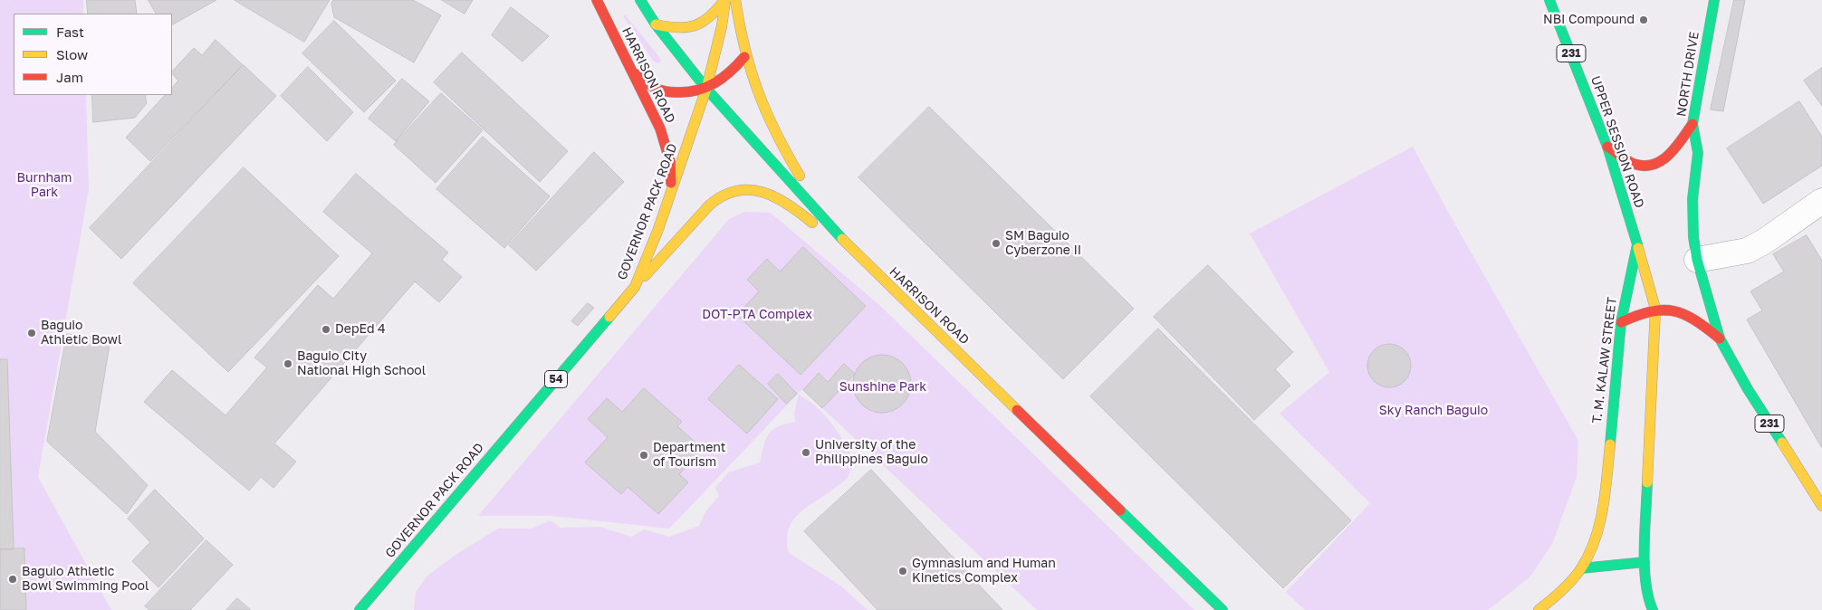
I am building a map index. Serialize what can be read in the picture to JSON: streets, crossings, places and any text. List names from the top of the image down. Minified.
{"streets":{"main road":["231","NORTH DRIVE","HARRISON ROAD","UPPER SESSION ROAD","GOVERNOR PACK ROAD","T. M. KALAW STREET","54"]},"crossings":[["231","NORTH DRIVE"],["HARRISON ROAD","GOVERNOR PACK ROAD"],["UPPER SESSION ROAD","T. M. KALAW STREET"]],"parks":["Burnham Park","DOT-PTA Complex","Sunshine Park","Sky Ranch Baguio"],"places":["NBI Compound","SM Baguio Cyberzone II","DepEd 4","Baguio Athletic Bowl","Baguio City National High School","University of the Philippines Baguio","Department of Tourism","Gymnasium and Human Kinetics Complex","Baguio Athletic Bowl Swimming Pool"],"legend":["Fast","Slow","Jam"]}
